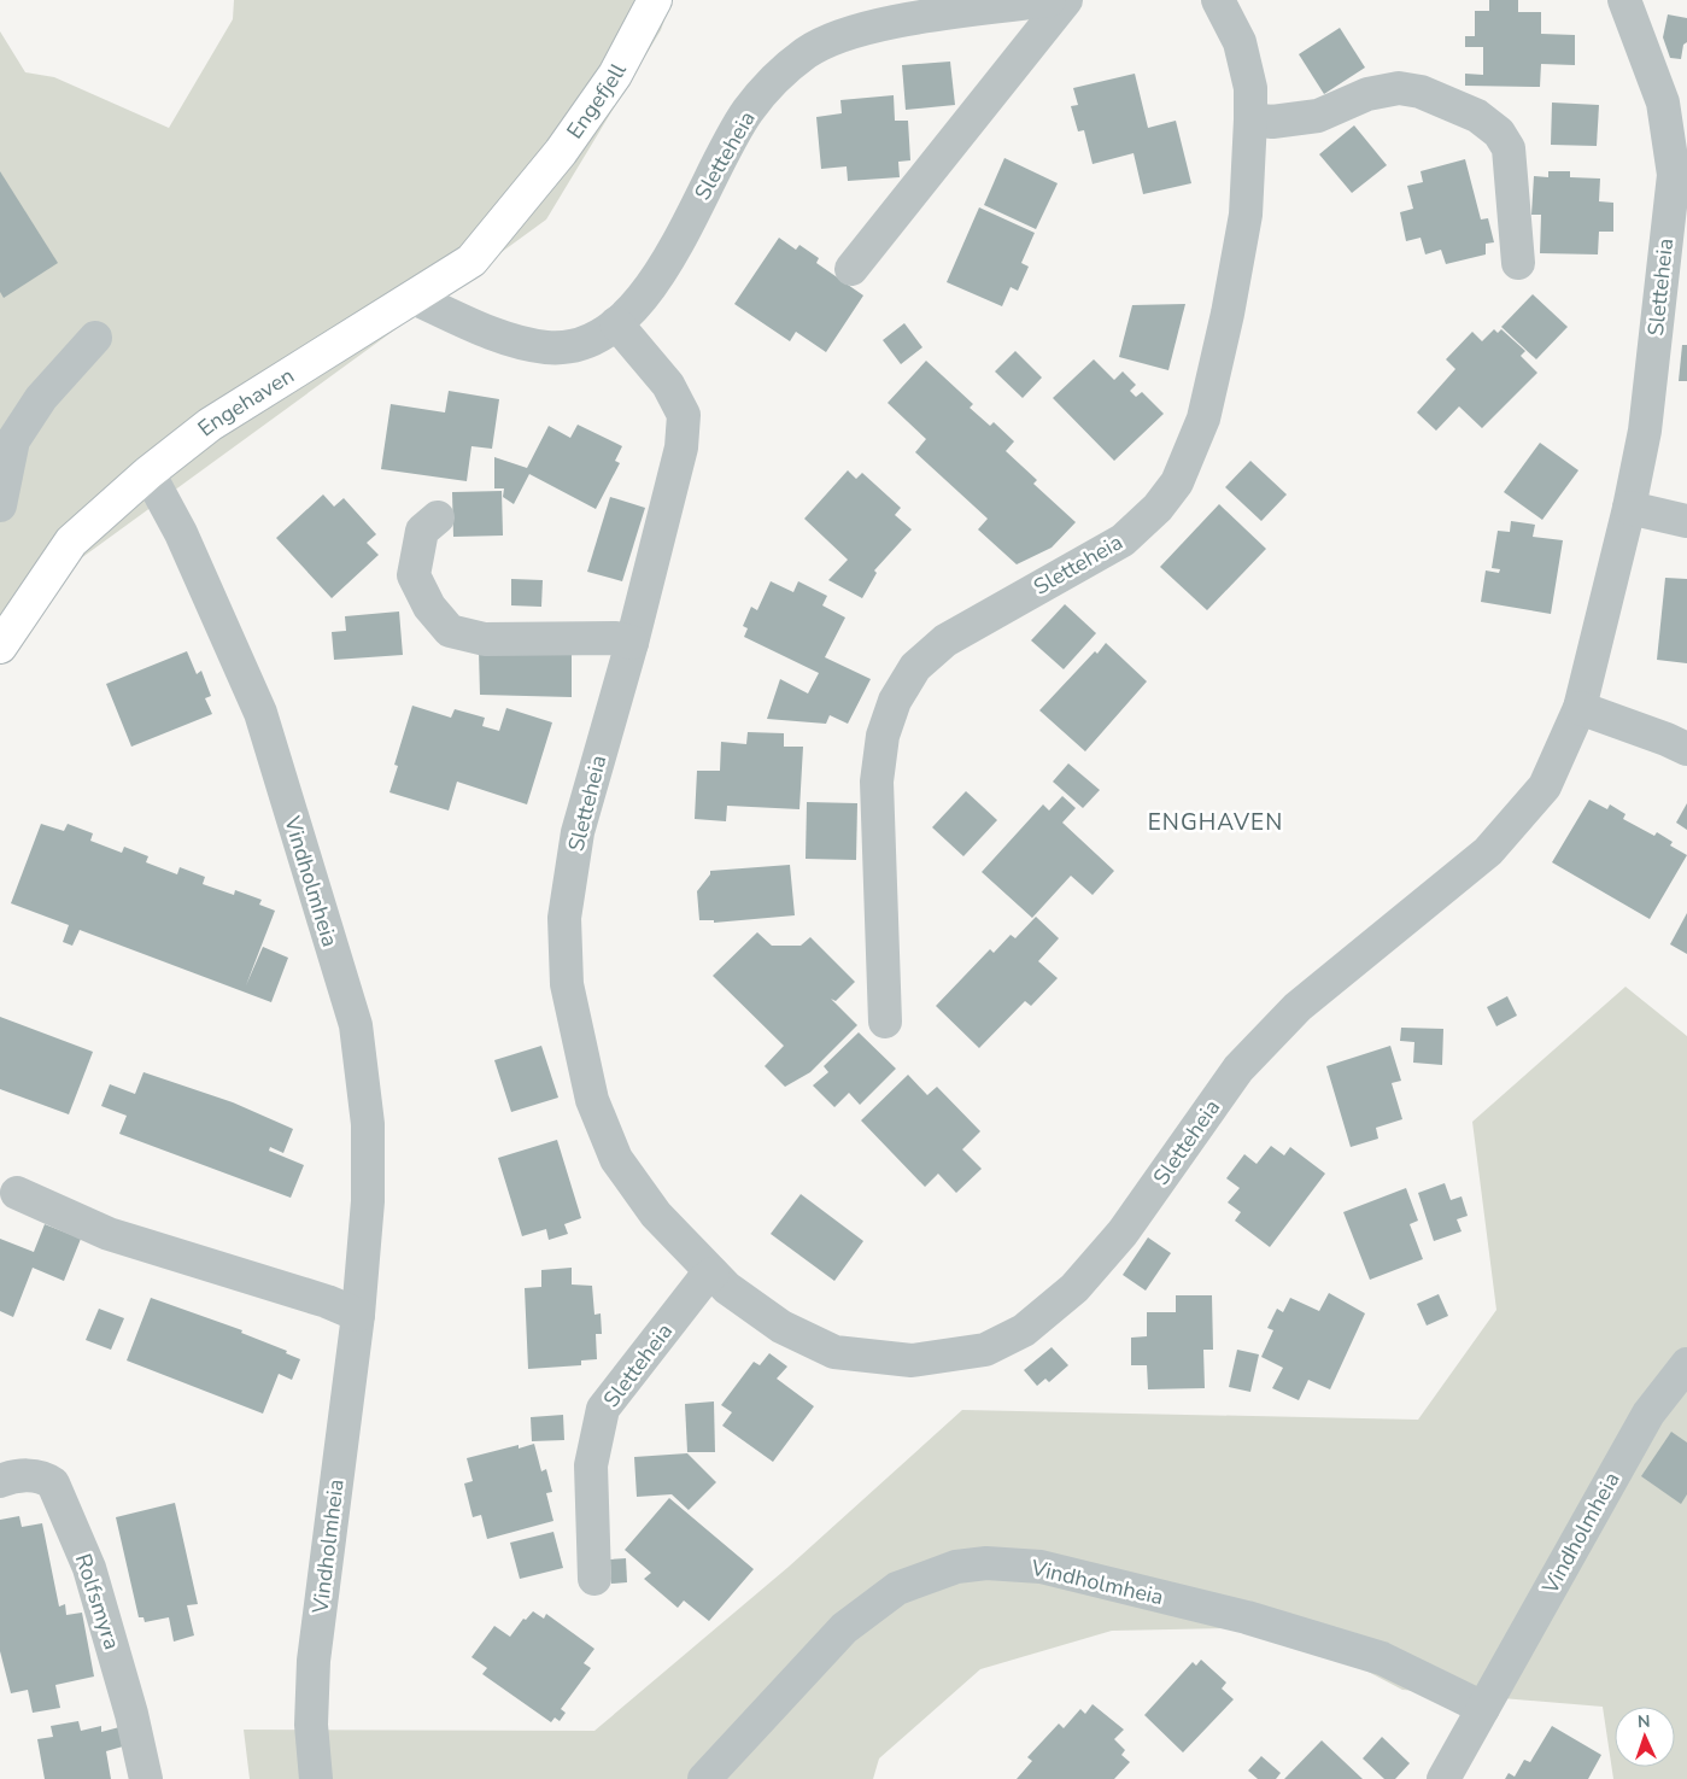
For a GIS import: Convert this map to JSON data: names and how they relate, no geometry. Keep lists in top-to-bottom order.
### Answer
{
  "streets": {
    "street": [
      "Engefjell",
      "Sletteheia",
      "Engehaven",
      "Vindholmheia",
      "Rolfsmyra"
    ]
  },
  "crossings": [
    ["Engefjell", "Engehaven"],
    ["Sletteheia", "Engehaven"],
    ["Engehaven", "Vindholmheia"]
  ],
  "districts": ["ENGHAVEN"],
  "north": "top"
}
